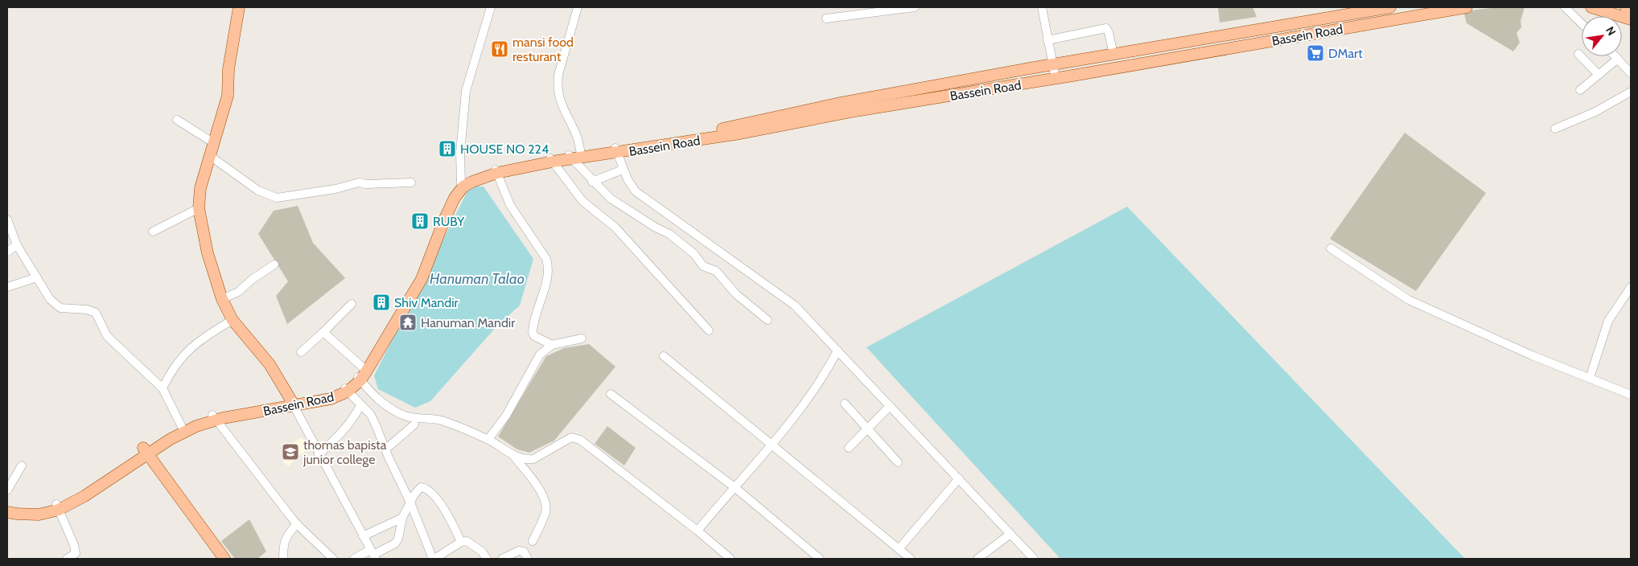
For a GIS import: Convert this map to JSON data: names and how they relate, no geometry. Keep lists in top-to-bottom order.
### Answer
{
  "streets": {
    "main road": ["Bassein Road"]
  },
  "water": ["Hanuman Talao"],
  "places": {
    "restaurant": ["mansi food resturant"],
    "supermarket": ["DMart"],
    "building": ["HOUSE NO 224", "RUBY", "Shiv Mandir"],
    "temple": ["Hanuman Mandir"],
    "school or university": ["thomas bapista junior college"]
  },
  "north": "top right"
}
